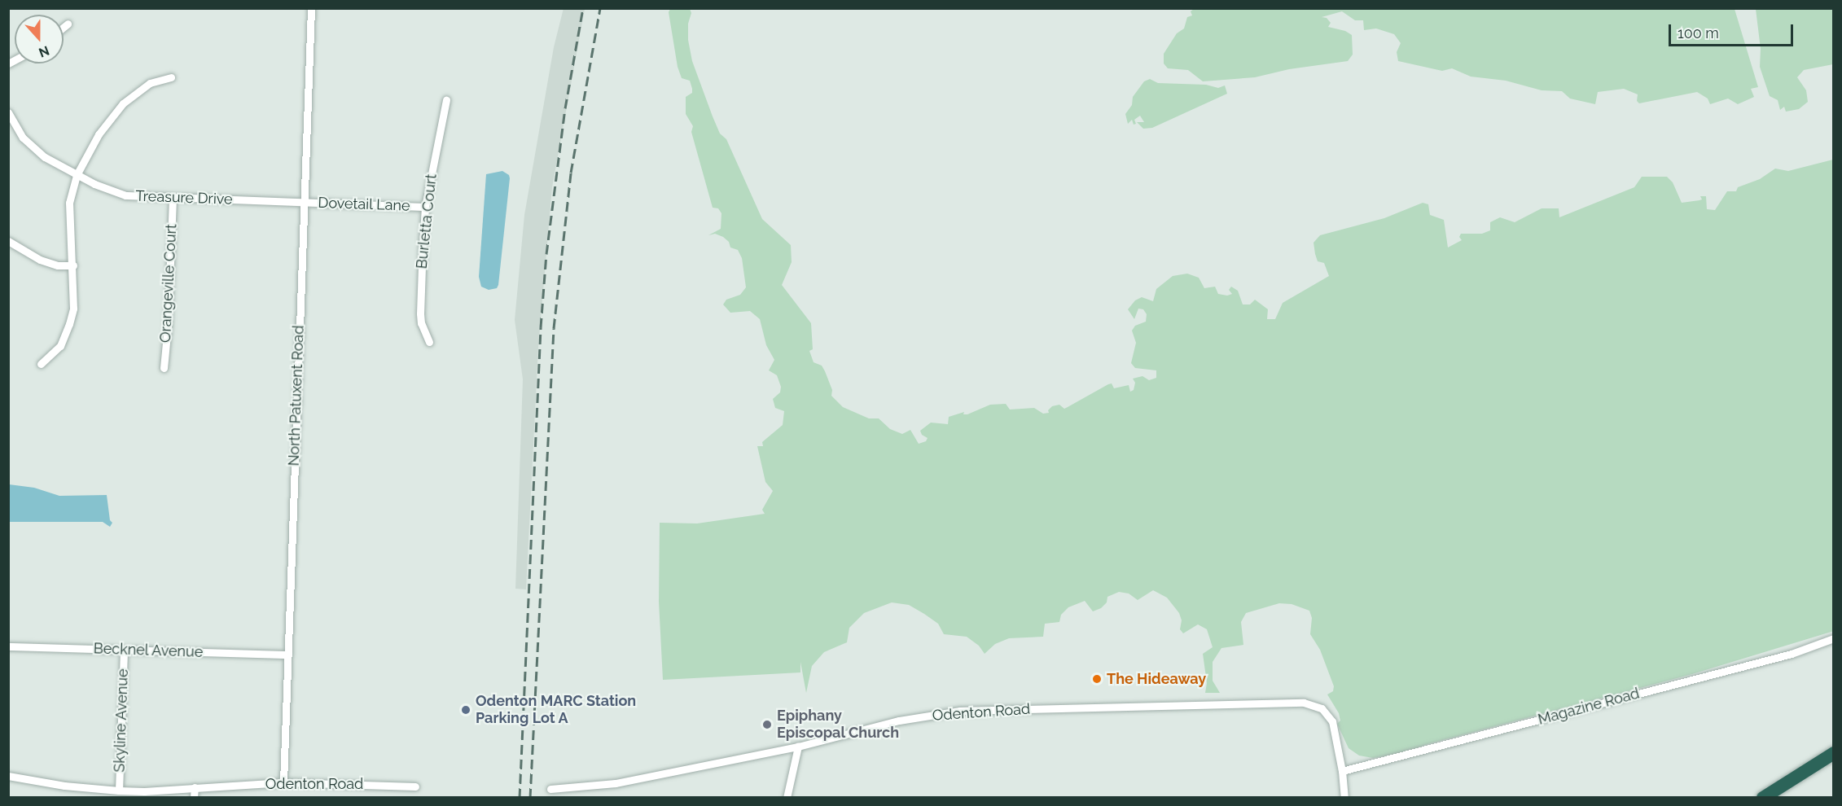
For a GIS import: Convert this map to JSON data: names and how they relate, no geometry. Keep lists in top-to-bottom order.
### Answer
{
  "streets": {
    "street": [
      "Treasure Drive",
      "Dovetail Lane",
      "Burletta Court",
      "Orangeville Court",
      "North Patuxent Road",
      "Becknel Avenue",
      "Magazine Road",
      "Odenton Road",
      "Skyline Avenue"
    ]
  },
  "crossings": [
    ["Treasure Drive", "Dovetail Lane"],
    ["Treasure Drive", "Orangeville Court"],
    ["Treasure Drive", "North Patuxent Road"],
    ["Dovetail Lane", "Burletta Court"],
    ["Dovetail Lane", "North Patuxent Road"],
    ["North Patuxent Road", "Becknel Avenue"],
    ["North Patuxent Road", "Odenton Road"],
    ["Becknel Avenue", "Skyline Avenue"],
    ["Magazine Road", "Odenton Road"],
    ["Odenton Road", "Skyline Avenue"]
  ],
  "places": ["The Hideaway", "Odenton MARC Station Parking Lot A", "Epiphany Episcopal Church"],
  "scale_bar": "100 m",
  "north": "bottom"
}
